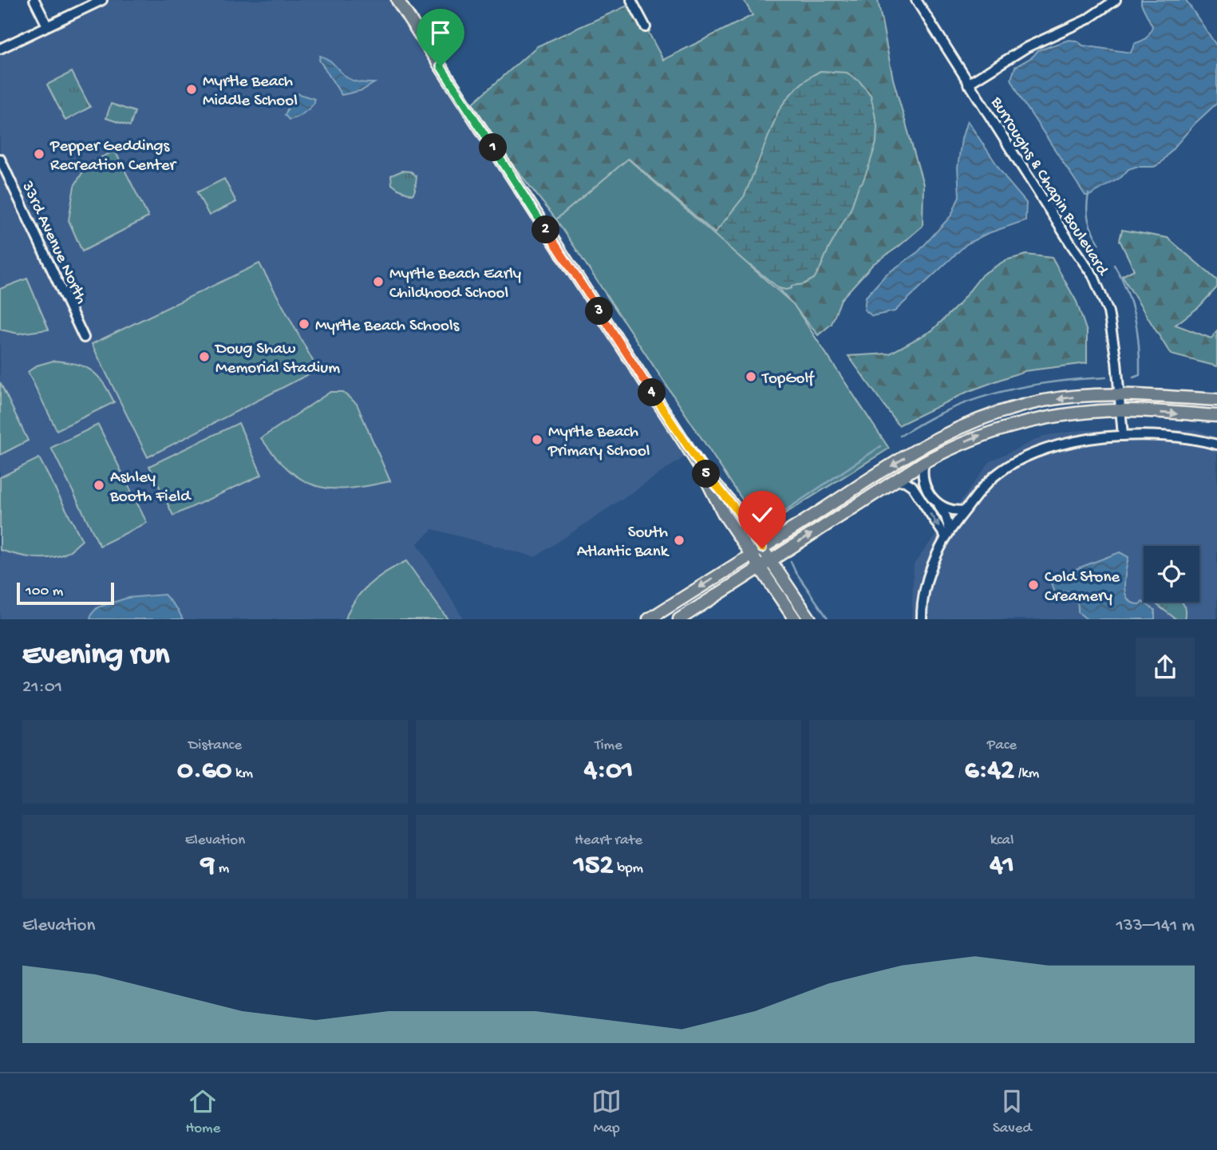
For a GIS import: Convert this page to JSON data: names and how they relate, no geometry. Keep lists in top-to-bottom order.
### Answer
{
  "streets": {
    "street": ["Burroughs & Chapin Boulevard", "33rd Avenue North"]
  },
  "places": [
    "Myrtle Beach Middle School",
    "Pepper Geddings Recreation Center",
    "Myrtle Beach Early Childhood School",
    "Myrtle Beach Schools",
    "Doug Shaw Memorial Stadium",
    "TopGolf",
    "Myrtle Beach Primary School",
    "Ashley Booth Field",
    "South Atlantic Bank",
    "Cold Stone Creamery"
  ],
  "scale_bar": "100 m",
  "page": {
    "pins": [
      "1",
      "2",
      "3",
      "4",
      "5"
    ],
    "scale": "100 m",
    "heading": ["Evening run", "21:01"],
    "stats": [
      ["Distance", "0.60 km"],
      ["Time", "4:01"],
      ["Pace", "6:42 /km"],
      ["Elevation", "9 m"],
      ["Heart rate", "152 bpm"],
      ["kcal", "41"]
    ],
    "chart": ["Elevation", "133–141 m"],
    "tabs": ["Home", "Map", "Saved"]
  }
}
